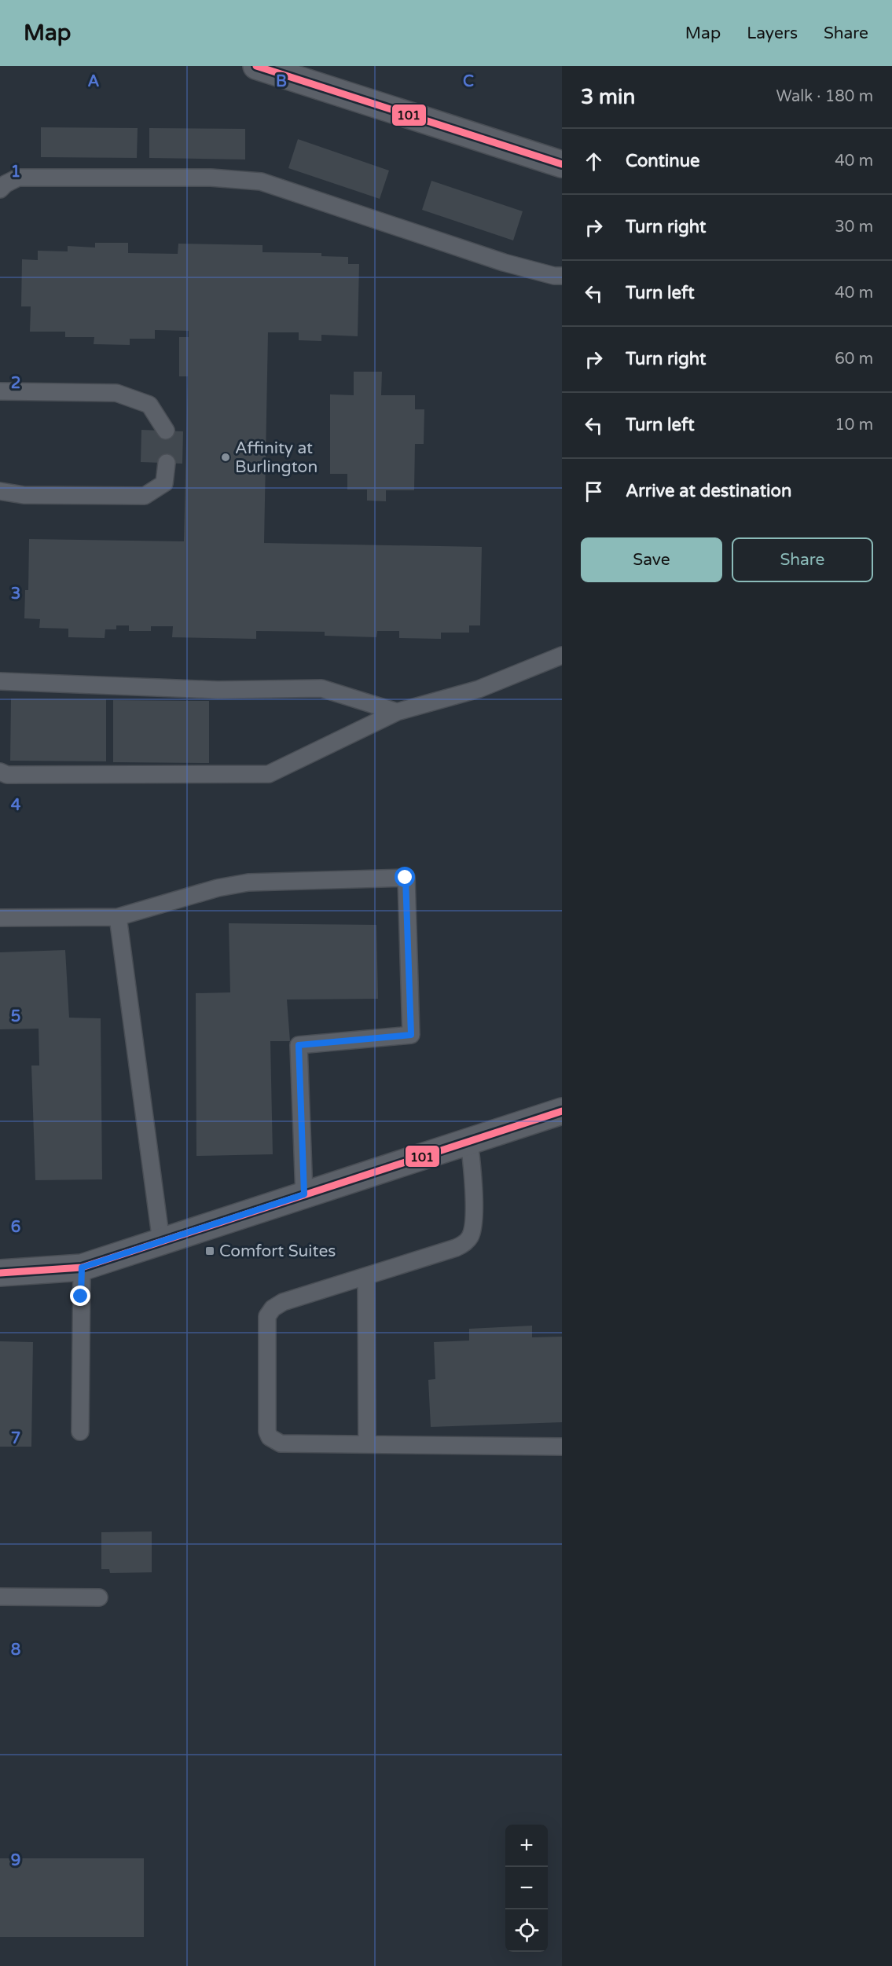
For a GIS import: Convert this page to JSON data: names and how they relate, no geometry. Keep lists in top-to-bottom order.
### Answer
{
  "places": {
    "other": ["Affinity at Burlington"],
    "transit": ["Comfort Suites"]
  },
  "lines": ["transit line 101"],
  "page": {
    "header": "Map",
    "nav": ["Map", "Layers", "Share"],
    "heading": ["3 min", "Walk · 180 m"],
    "list": [
      ["Continue", "40 m"],
      ["Turn right", "30 m"],
      ["Turn left", "40 m"],
      ["Turn right", "60 m"],
      ["Turn left", "10 m"],
      "Arrive at destination"
    ],
    "buttons": ["Save", "Share"],
    "map_buttons": ["+", "−"]
  },
  "grid": {
    "columns": ["A", "B", "C"],
    "rows": [
      "1",
      "2",
      "3",
      "4",
      "5",
      "6",
      "7",
      "8",
      "9"
    ]
  }
}
